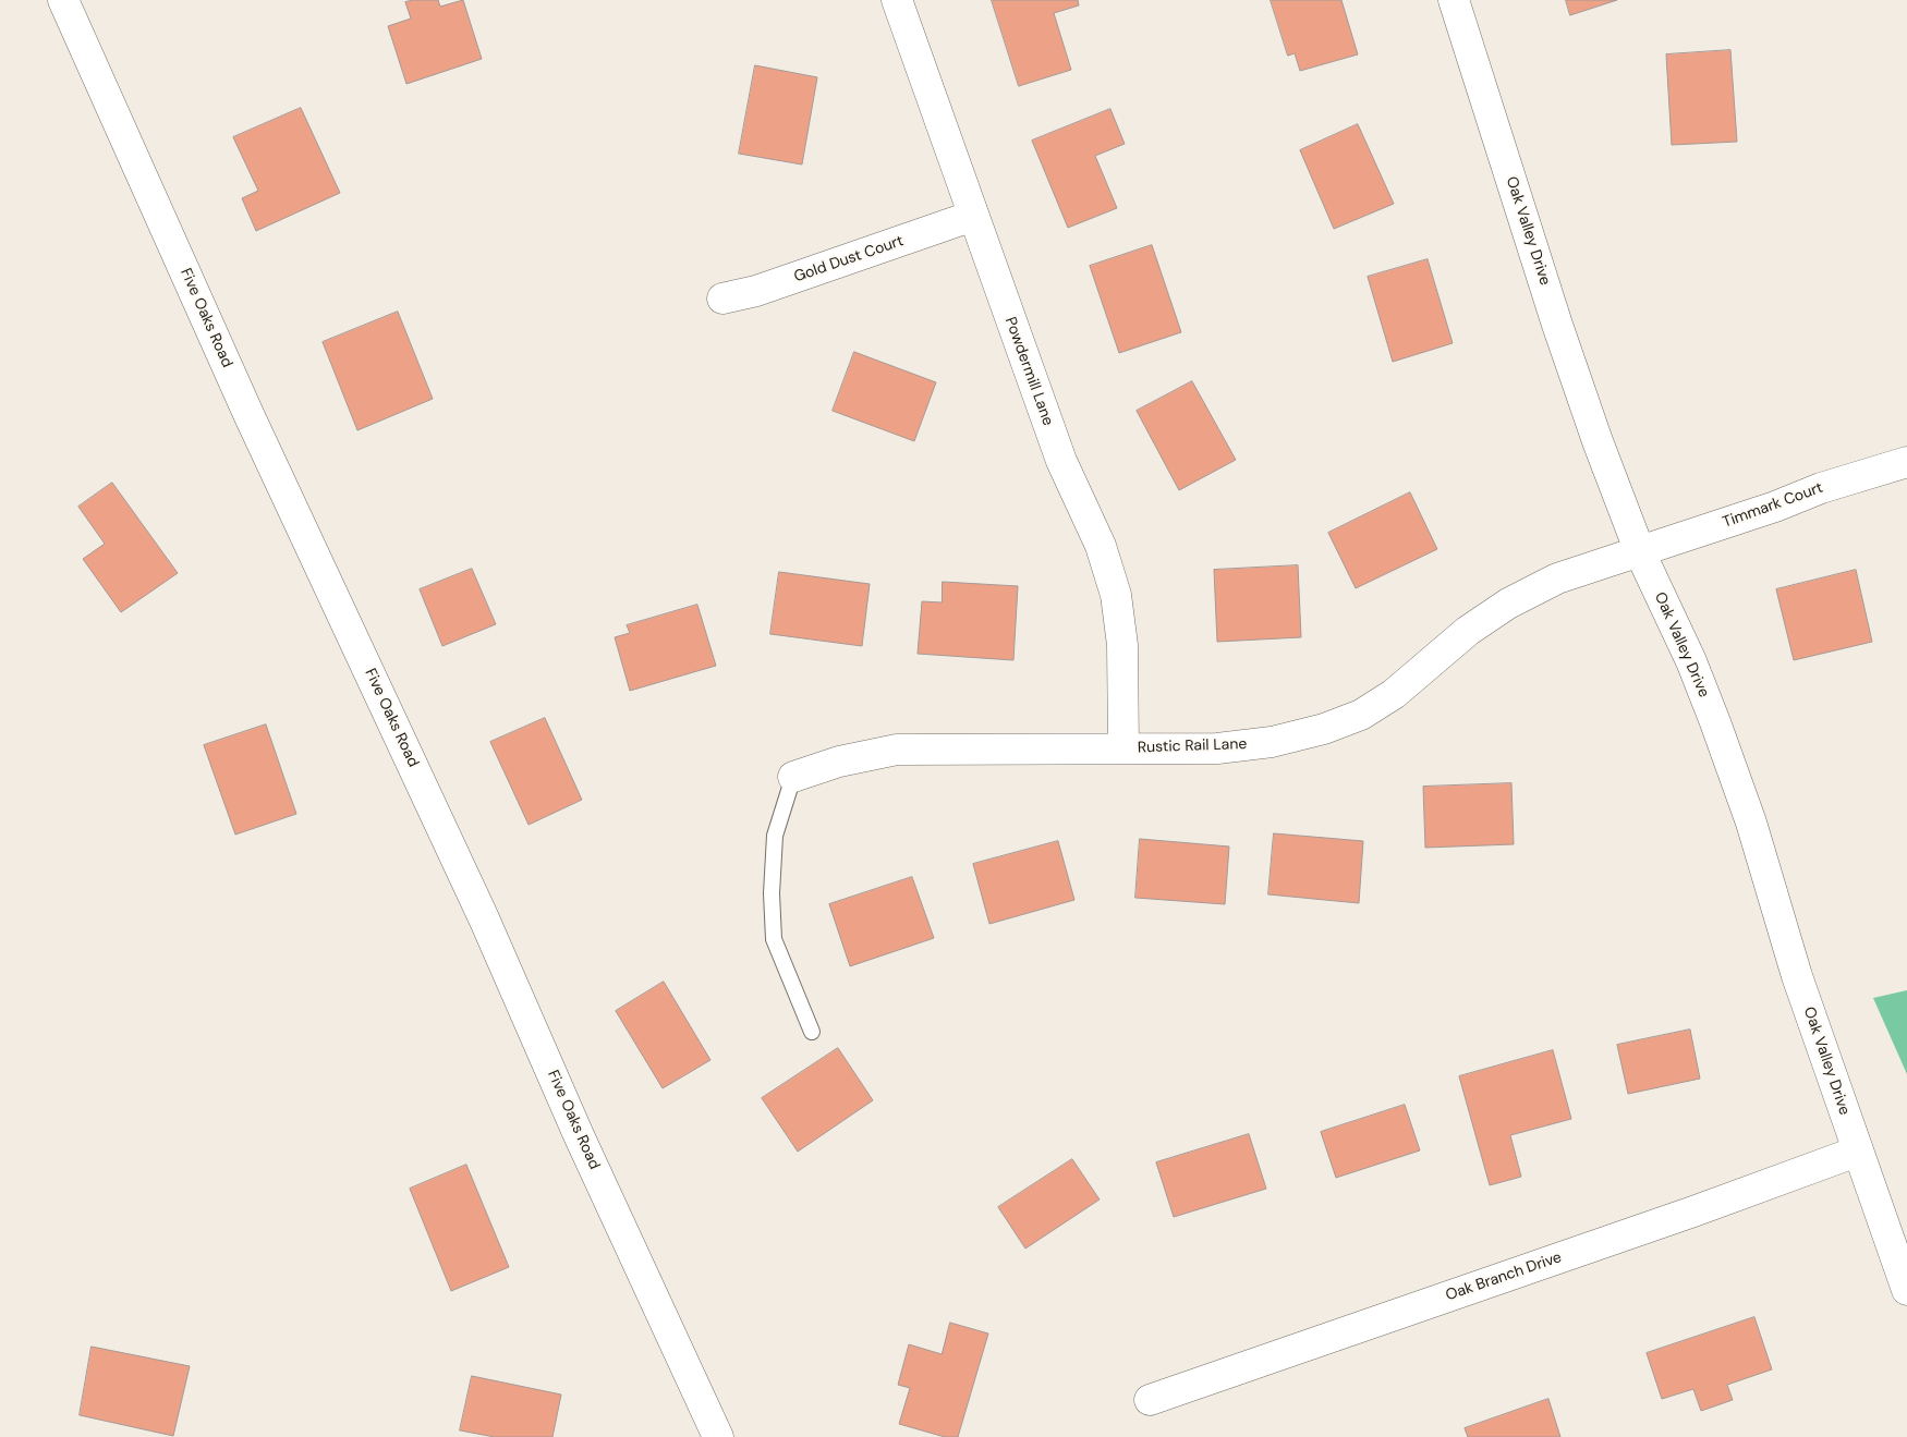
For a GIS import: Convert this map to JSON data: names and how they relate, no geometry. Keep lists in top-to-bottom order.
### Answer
{
  "streets": {
    "street": [
      "Oak Valley Drive",
      "Gold Dust Court",
      "Five Oaks Road",
      "Powdermill Lane",
      "Timmark Court",
      "Rustic Rail Lane",
      "Oak Branch Drive"
    ]
  },
  "crossings": [
    ["Oak Valley Drive", "Timmark Court"],
    ["Oak Valley Drive", "Rustic Rail Lane"],
    ["Oak Valley Drive", "Oak Branch Drive"],
    ["Gold Dust Court", "Powdermill Lane"],
    ["Powdermill Lane", "Rustic Rail Lane"],
    ["Timmark Court", "Rustic Rail Lane"]
  ]
}
